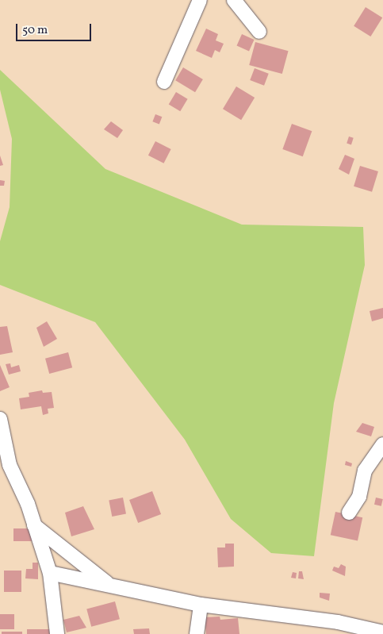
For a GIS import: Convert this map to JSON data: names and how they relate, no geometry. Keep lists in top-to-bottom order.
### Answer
{
  "scale_bar": "50 m"
}
